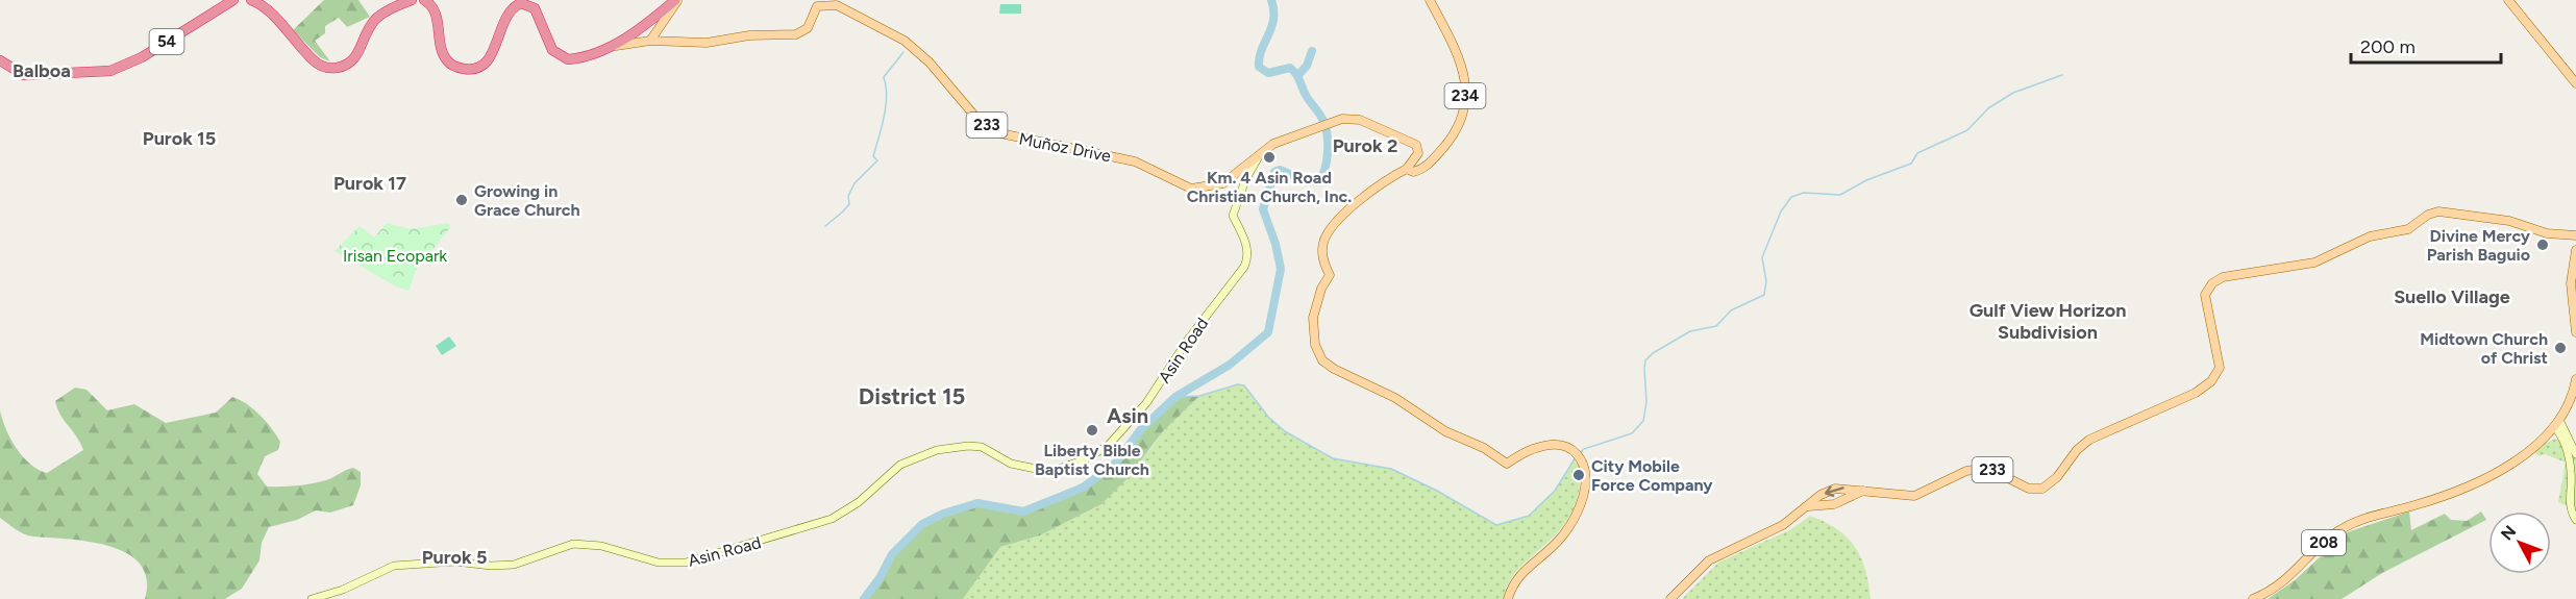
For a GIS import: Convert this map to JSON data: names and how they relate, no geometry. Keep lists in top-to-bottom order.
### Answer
{
  "streets": {
    "highway": ["54"],
    "main road": [
      "234",
      "233",
      "Muñoz Drive",
      "Asin Road",
      "208"
    ]
  },
  "crossings": [
    ["234", "233"],
    ["233", "Muñoz Drive"],
    ["233", "Asin Road"],
    ["Muñoz Drive", "Asin Road"]
  ],
  "districts": [
    "Balboa",
    "Purok 15",
    "Purok 2",
    "Purok 17",
    "Suello Village",
    "Gulf View Horizon Subdivision",
    "District 15",
    "Asin",
    "Purok 5"
  ],
  "parks": ["Irisan Ecopark"],
  "places": [
    "Km. 4 Asin Road Christian Church, Inc.",
    "Growing in Grace Church",
    "Divine Mercy Parish Baguio",
    "Midtown Church of Christ",
    "Liberty Bible Baptist Church",
    "City Mobile Force Company"
  ],
  "scale_bar": "200 m",
  "north": "top left"
}
